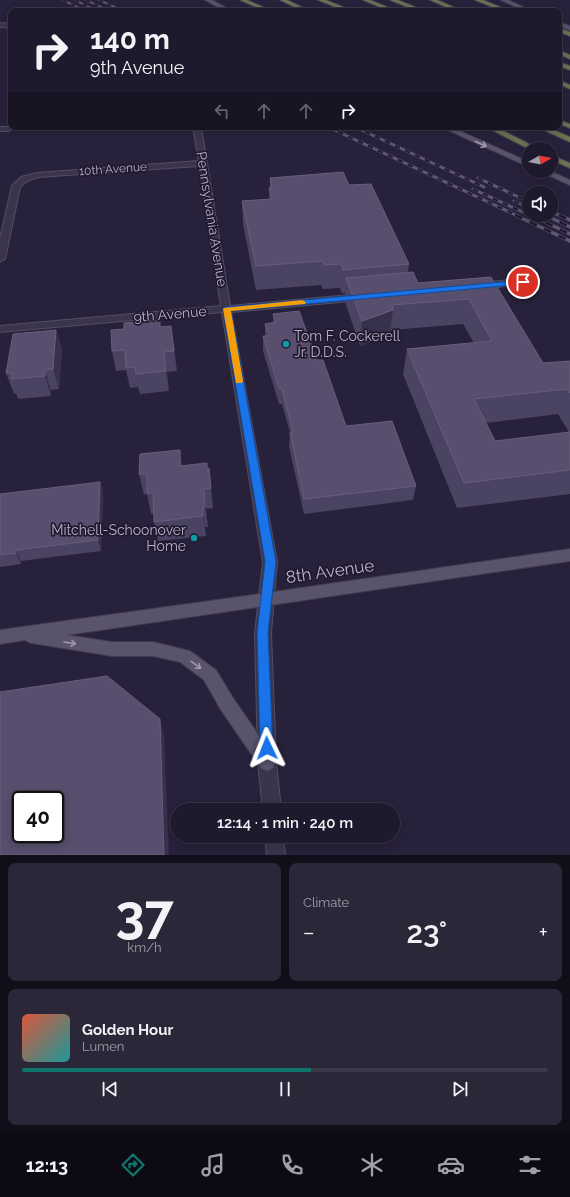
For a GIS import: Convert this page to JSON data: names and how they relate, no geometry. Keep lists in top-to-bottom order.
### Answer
{
  "streets": {
    "main road": ["8th Avenue"],
    "street": ["10th Avenue", "Pennsylvania Avenue", "9th Avenue"]
  },
  "crossings": [
    ["10th Avenue", "Pennsylvania Avenue"],
    ["Pennsylvania Avenue", "9th Avenue"],
    ["Pennsylvania Avenue", "8th Avenue"]
  ],
  "places": ["Tom F. Cockerell Jr. D.D.S.", "Mitchell-Schoonover Home"],
  "north": "right",
  "page": {
    "turn": ["140 m", "9th Avenue"],
    "limit": "40",
    "trip": "12:14 · 1 min · 240 m",
    "tile": [
      ["37", "km/h"],
      "Climate"
    ],
    "heat": ["−", "23°", "+"],
    "song": ["Golden Hour", "Lumen"],
    "tabs": "12:13"
  }
}
